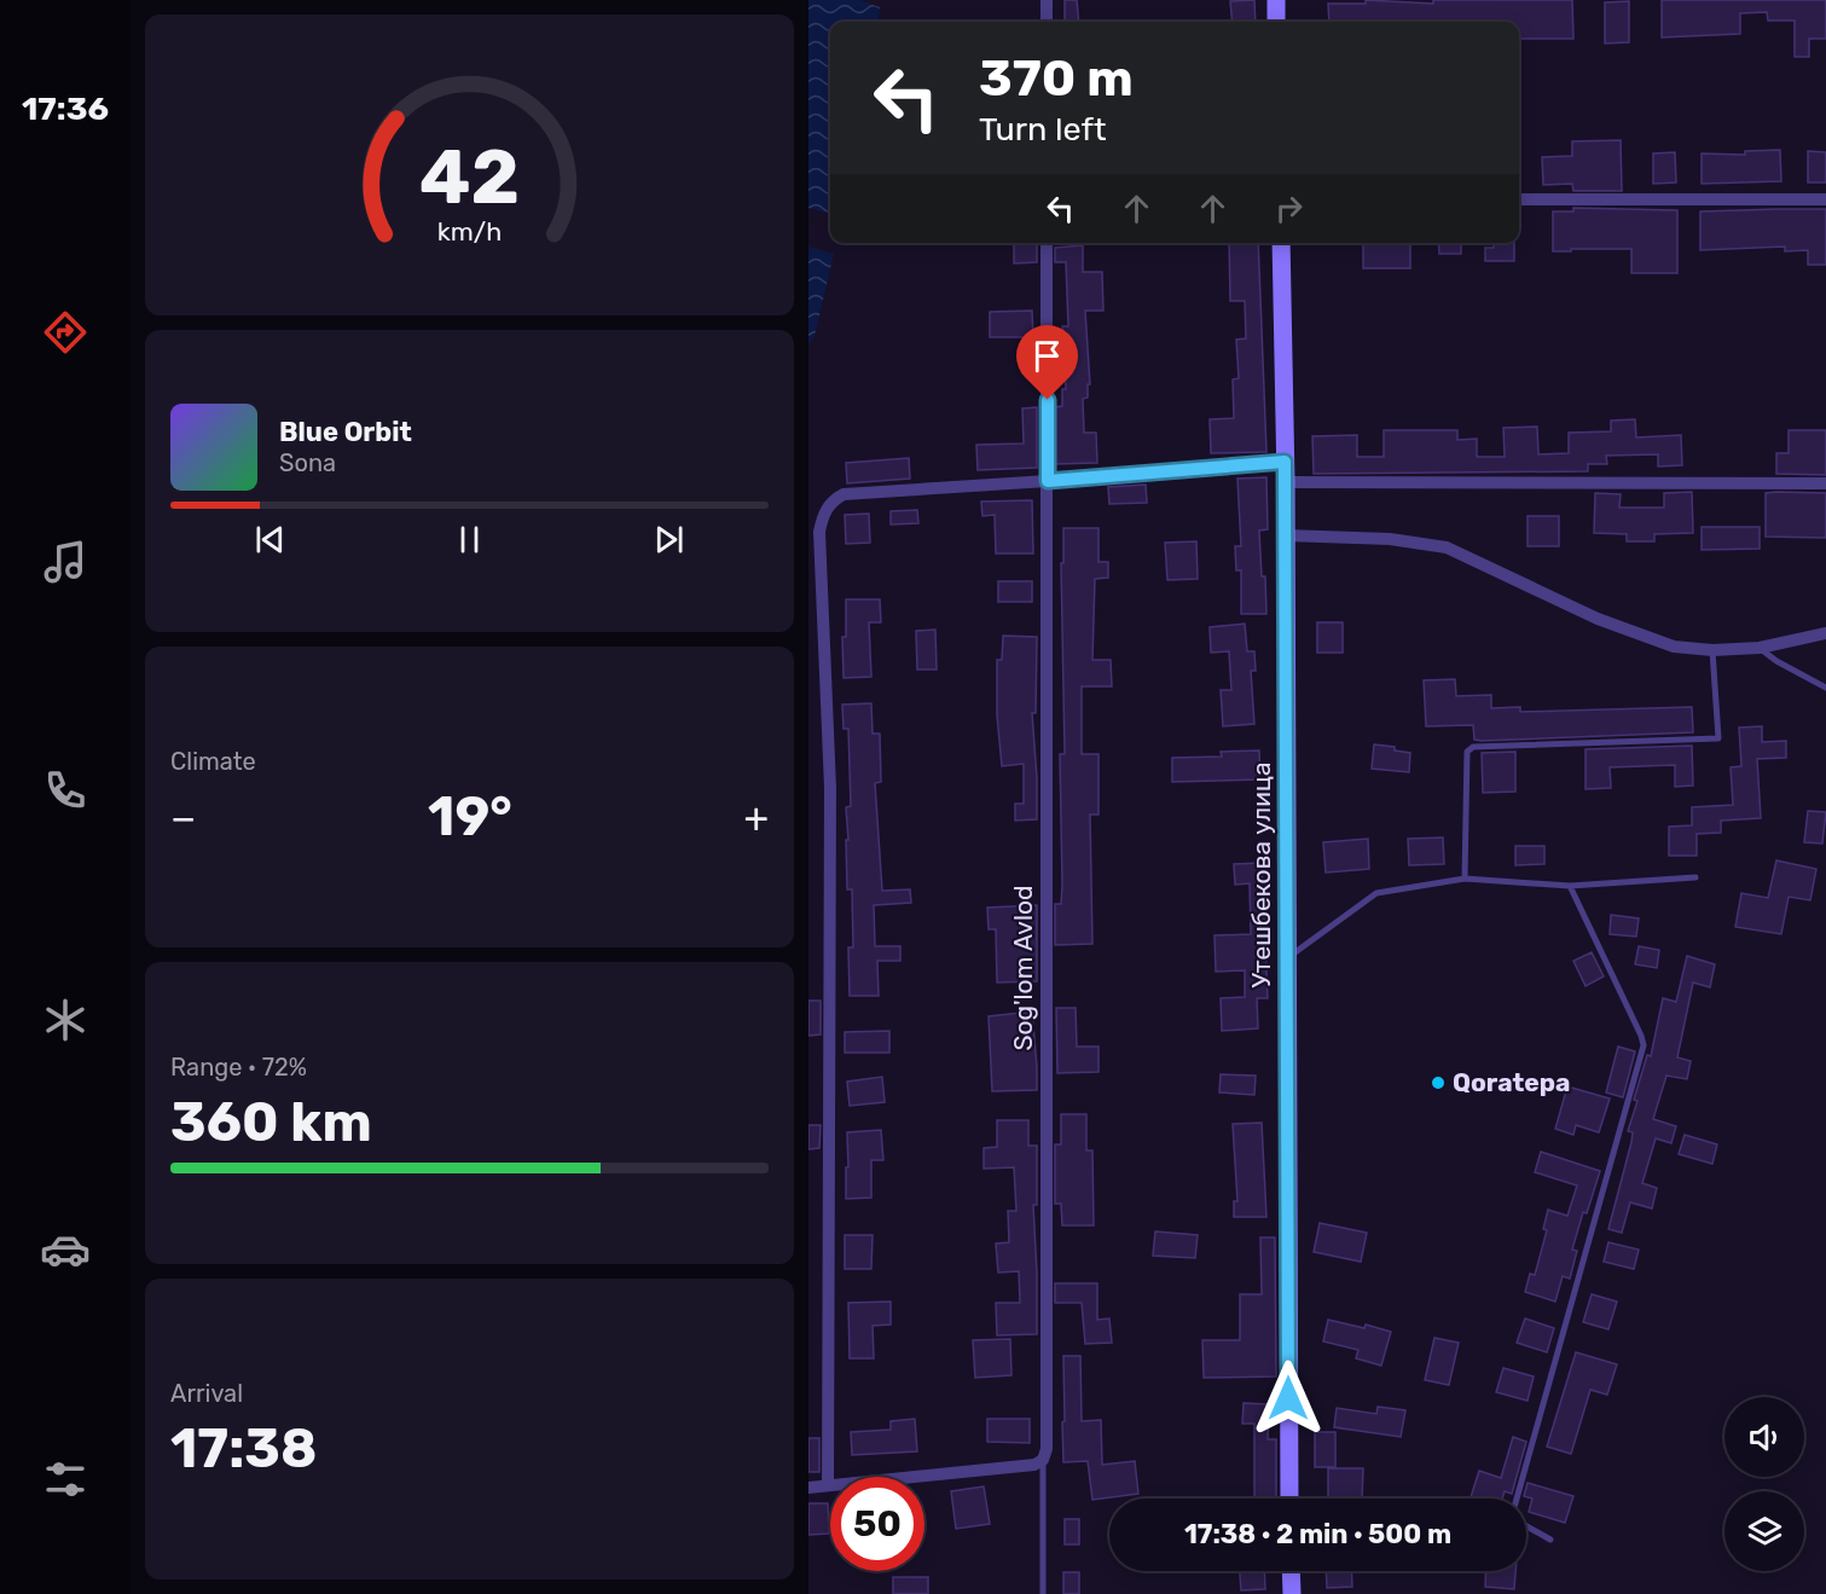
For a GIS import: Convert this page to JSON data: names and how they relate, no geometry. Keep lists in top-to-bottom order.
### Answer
{
  "streets": {
    "main road": ["Утешбекова улица"],
    "street": ["Sog'lom Avlod"]
  },
  "places": ["Qoratepa"],
  "page": {
    "tabs": "17:36",
    "turn": ["370 m", "Turn left"],
    "song": ["Blue Orbit", "Sona"],
    "tile": [
      "Climate",
      ["Range · 72%", "360 km"],
      ["Arrival", "17:38"]
    ],
    "heat": ["−", "19°", "+"],
    "limit": "50",
    "trip": "17:38 · 2 min · 500 m",
    "gauge": ["42", "km/h"]
  }
}
